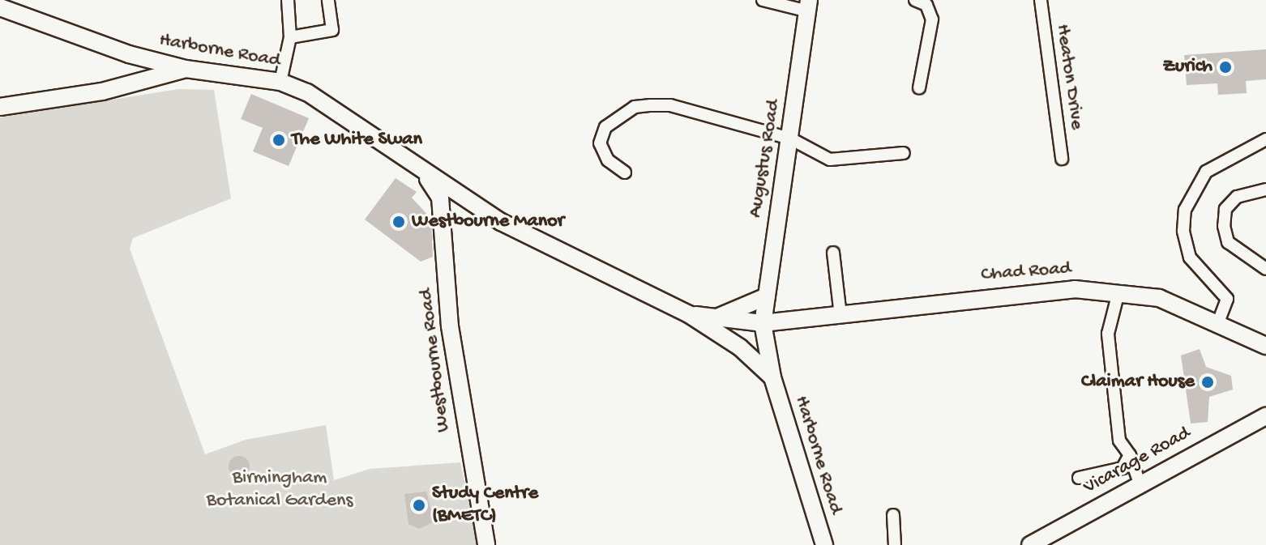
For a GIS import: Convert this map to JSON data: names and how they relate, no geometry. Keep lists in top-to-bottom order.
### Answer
{
  "streets": {
    "main road": [
      "Harborne Road",
      "Augustus Road",
      "Chad Road",
      "Westbourne Road",
      "Vicarage Road"
    ],
    "street": ["Heaton Drive"]
  },
  "crossings": [
    ["Harborne Road", "Augustus Road"],
    ["Harborne Road", "Chad Road"],
    ["Harborne Road", "Westbourne Road"],
    ["Augustus Road", "Chad Road"]
  ],
  "parks": ["Birmingham Botanical Gardens"],
  "places": [
    "Zurich",
    "The White Swan",
    "Westbourne Manor",
    "Claimar House",
    "Study Centre (BMETC)"
  ]
}
